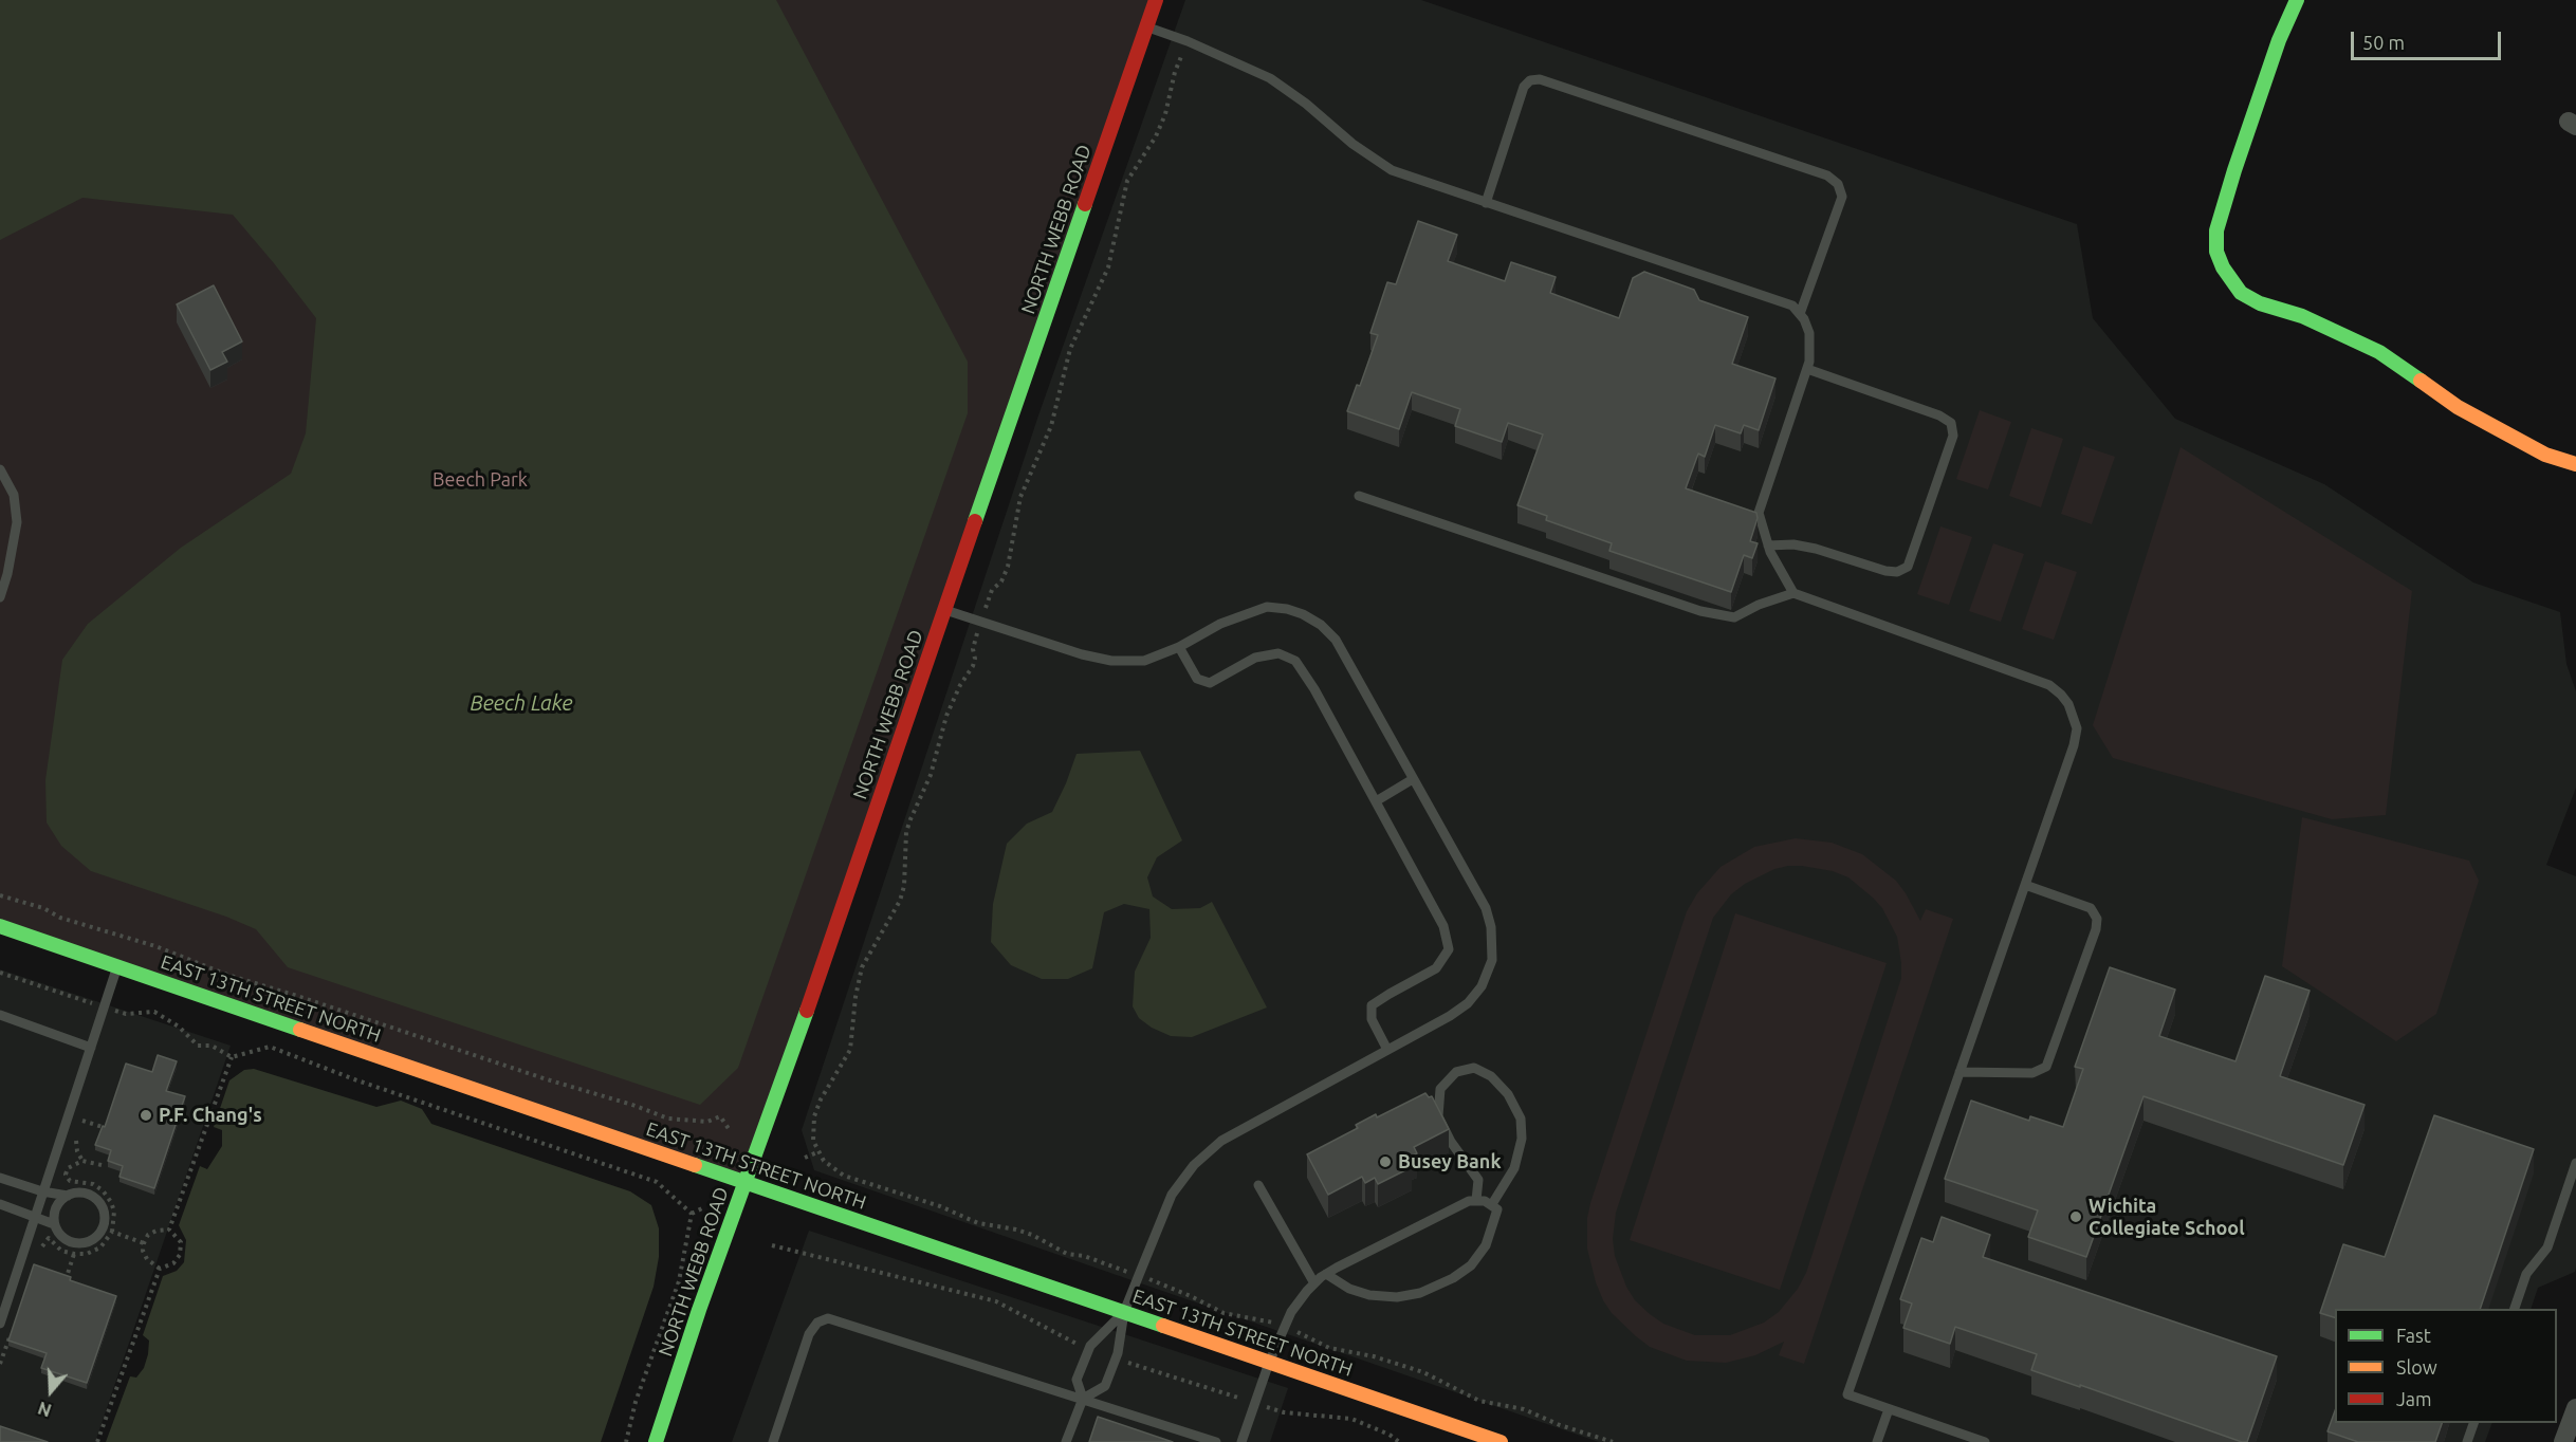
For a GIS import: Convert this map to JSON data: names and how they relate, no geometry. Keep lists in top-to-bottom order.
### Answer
{
  "streets": {
    "main road": ["NORTH WEBB ROAD", "EAST 13TH STREET NORTH"]
  },
  "crossings": [
    ["NORTH WEBB ROAD", "EAST 13TH STREET NORTH"]
  ],
  "water": ["Beech Lake"],
  "parks": ["Beech Park"],
  "places": ["P.F. Chang's", "Busey Bank", "Wichita Collegiate School"],
  "legend": ["Fast", "Slow", "Jam"],
  "scale_bar": "50 m",
  "north": "bottom"
}
